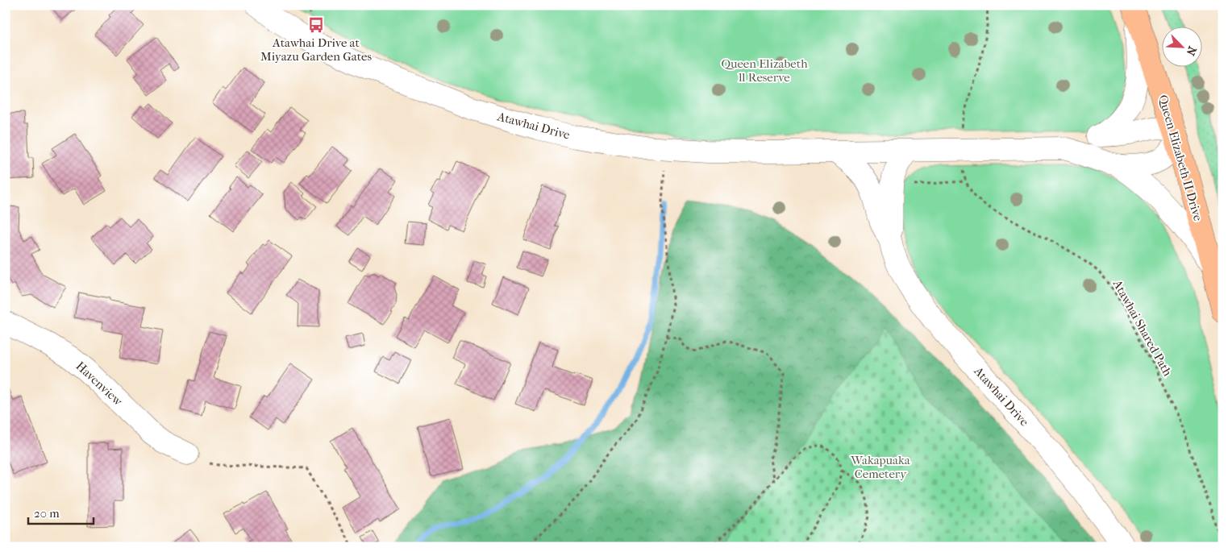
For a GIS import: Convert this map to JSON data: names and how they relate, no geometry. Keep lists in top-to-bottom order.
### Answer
{
  "streets": {
    "highway": ["Queen Elizabeth II Drive"],
    "street": ["Atawhai Drive", "Havenview"],
    "path": ["Atawhai Shared Path"]
  },
  "parks": ["Queen Elizabeth ll Reserve", "Wakapuaka Cemetery"],
  "places": {
    "bus stop": ["Atawhai Drive at Miyazu Garden Gates"]
  },
  "scale_bar": "20 m",
  "north": "bottom right"
}
